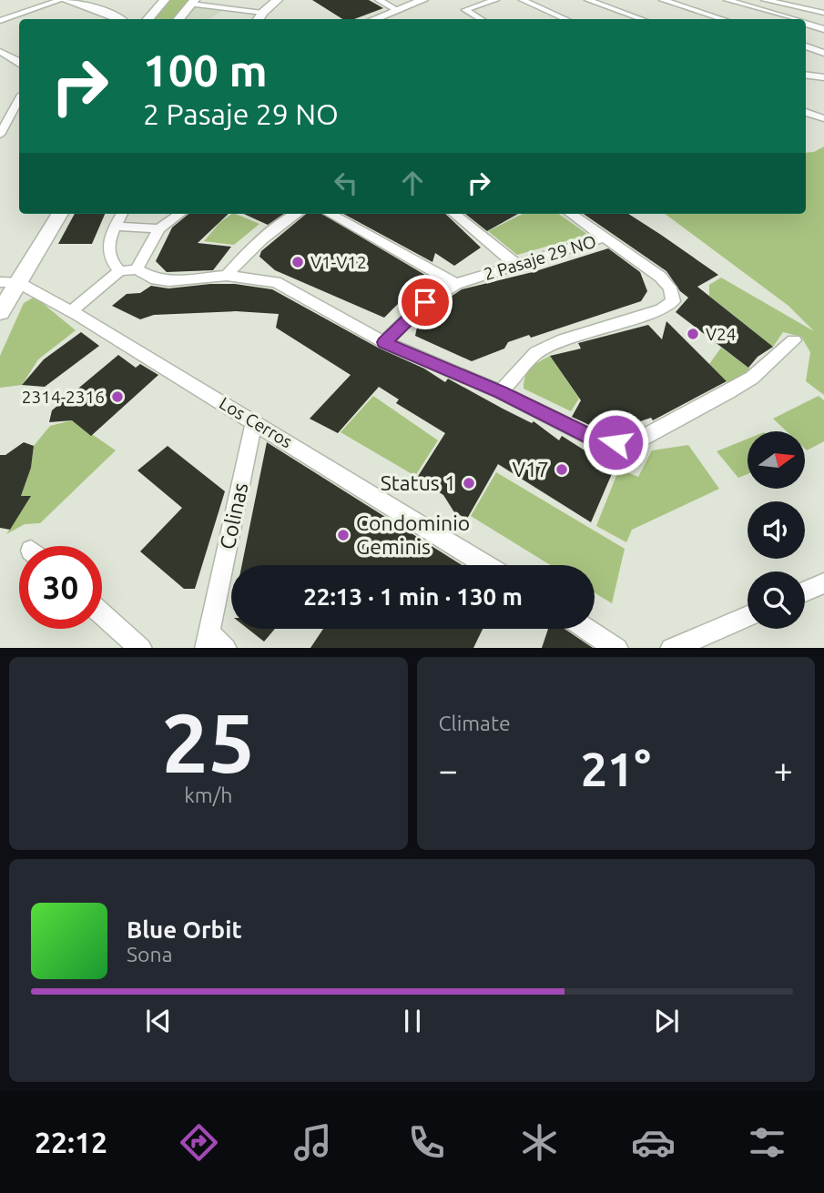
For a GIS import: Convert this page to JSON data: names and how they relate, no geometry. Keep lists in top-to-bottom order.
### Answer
{
  "streets": {
    "street": ["2 Pasaje 29 NO", "Los Cerros", "Colinas"]
  },
  "crossings": [
    ["Los Cerros", "Colinas"]
  ],
  "places": [
    "V1-V12",
    "V24",
    "2314-2316",
    "V17",
    "Status 1",
    "Condominio Geminis"
  ],
  "north": "right",
  "page": {
    "turn": ["100 m", "2 Pasaje 29 NO"],
    "limit": "30",
    "trip": "22:13 · 1 min · 130 m",
    "tile": [
      ["25", "km/h"],
      "Climate"
    ],
    "heat": ["−", "21°", "+"],
    "song": ["Blue Orbit", "Sona"],
    "tabs": "22:12"
  }
}
